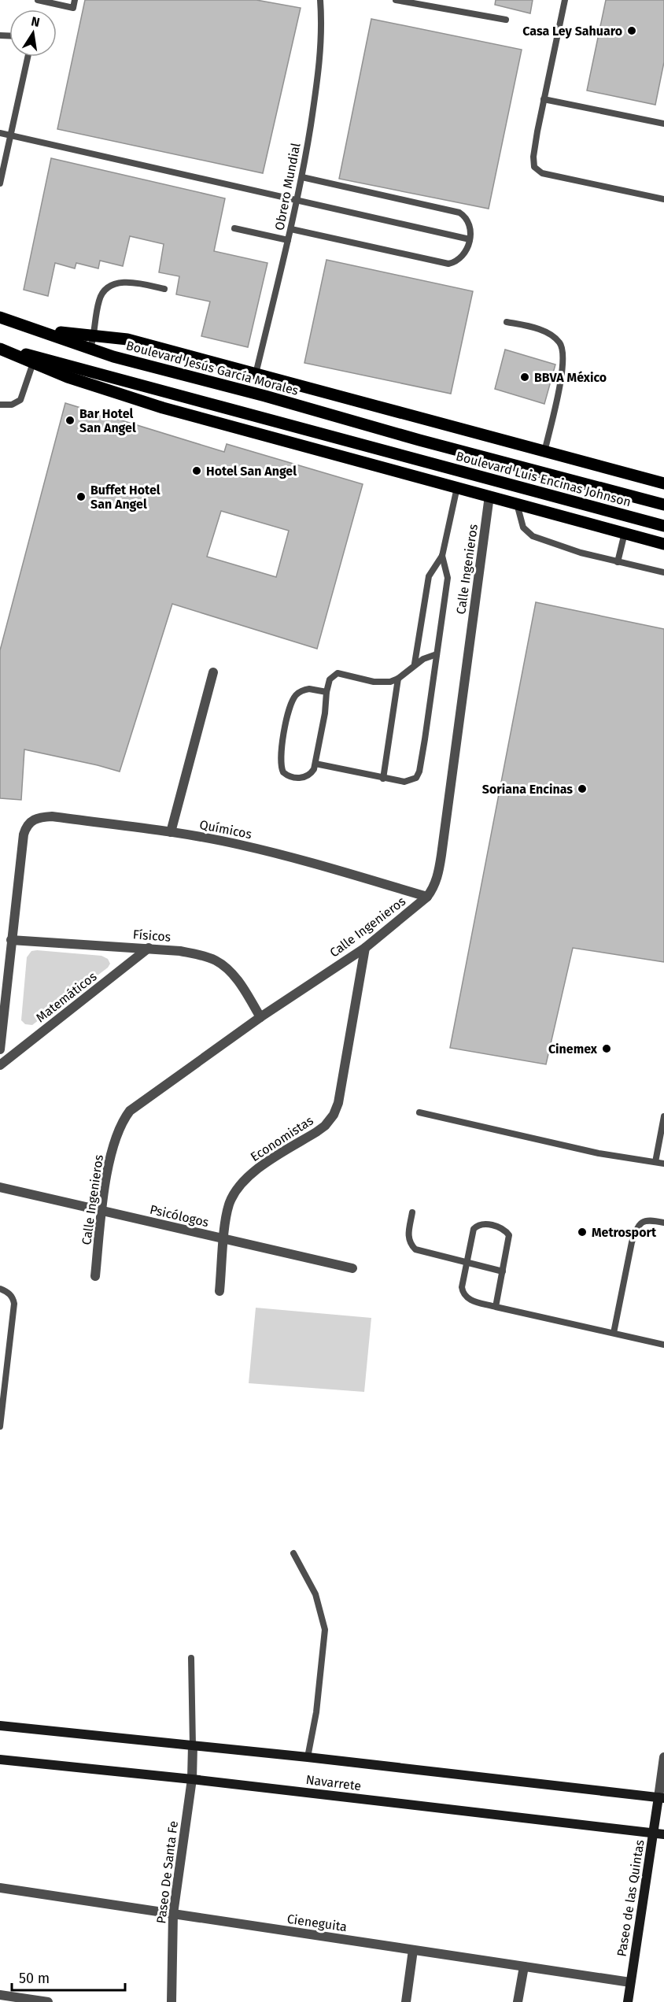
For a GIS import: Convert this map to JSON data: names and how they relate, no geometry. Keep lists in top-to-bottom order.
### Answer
{
  "streets": {
    "main road": [
      "Boulevard Jesús García Morales",
      "Boulevard Luis Encinas Johnson",
      "Navarrete",
      "Paseo de las Quintas"
    ],
    "street": [
      "Calle Ingenieros",
      "Químicos",
      "Físicos",
      "Matemáticos",
      "Economistas",
      "Psicólogos",
      "Paseo De Santa Fe",
      "Cieneguita"
    ],
    "lane": ["Obrero Mundial"]
  },
  "crossings": [
    ["Boulevard Jesús García Morales", "Boulevard Luis Encinas Johnson"],
    ["Calle Ingenieros", "Químicos"],
    ["Calle Ingenieros", "Físicos"],
    ["Calle Ingenieros", "Economistas"],
    ["Calle Ingenieros", "Psicólogos"],
    ["Químicos", "Físicos"],
    ["Físicos", "Matemáticos"],
    ["Economistas", "Psicólogos"],
    ["Navarrete", "Paseo De Santa Fe"],
    ["Navarrete", "Paseo de las Quintas"],
    ["Paseo De Santa Fe", "Cieneguita"],
    ["Paseo de las Quintas", "Cieneguita"]
  ],
  "places": [
    "Casa Ley Sahuaro",
    "BBVA México",
    "Bar Hotel San Angel",
    "Hotel San Angel",
    "Buffet Hotel San Angel",
    "Soriana Encinas",
    "Cinemex",
    "Metrosport"
  ],
  "scale_bar": "50 m",
  "north": "top"
}
